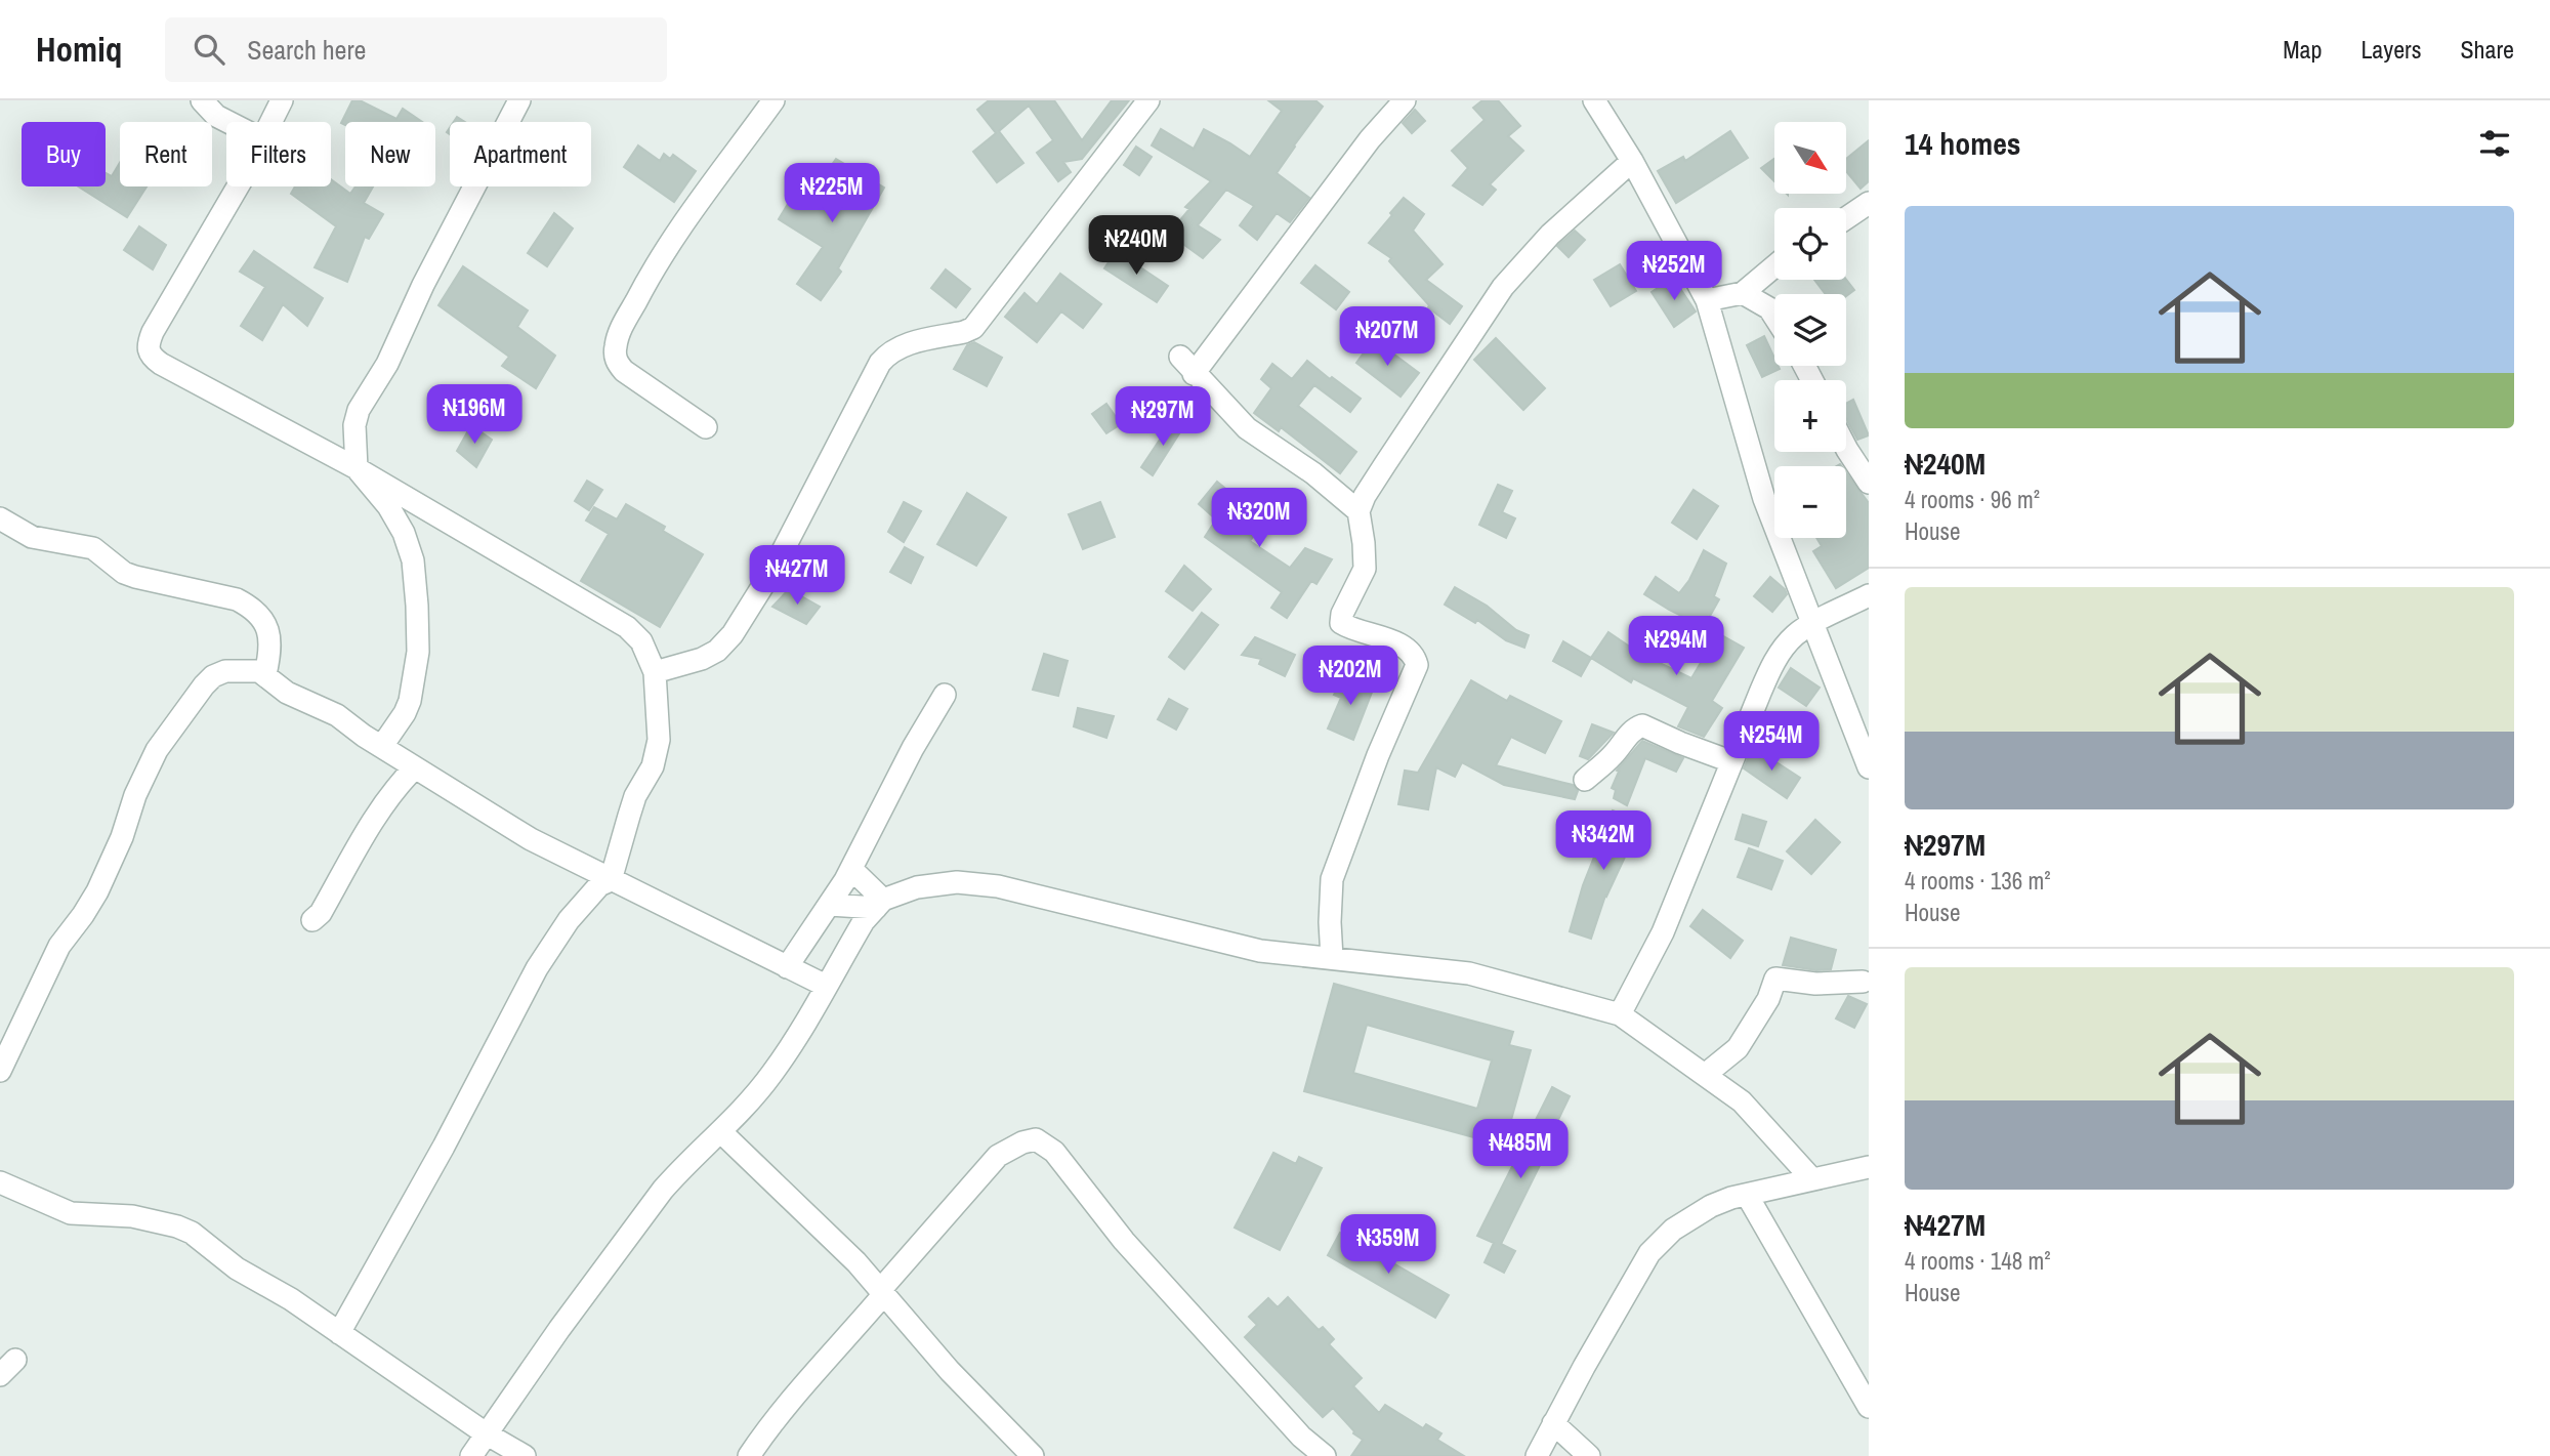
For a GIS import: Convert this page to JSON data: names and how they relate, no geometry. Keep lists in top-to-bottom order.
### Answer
{
  "north": "bottom right",
  "page": {
    "header": "Homiq",
    "search": "Search here",
    "nav": ["Map", "Layers", "Share"],
    "heading": "14 homes",
    "map_buttons": ["+", "−"],
    "chip": [
      "Buy",
      "Rent",
      "Filters",
      "New",
      "Apartment"
    ],
    "price": [
      "₦225M",
      "₦240M",
      "₦252M",
      "₦207M",
      "₦196M",
      "₦297M",
      "₦320M",
      "₦427M",
      "₦294M",
      "₦202M",
      "₦254M",
      "₦342M",
      "₦485M",
      "₦359M"
    ],
    "list": [
      {
        "name": "₦240M",
        "note": "4 rooms · 96 m² · House"
      },
      {
        "name": "₦297M",
        "note": "4 rooms · 136 m² · House"
      },
      {
        "name": "₦427M",
        "note": "4 rooms · 148 m² · House"
      }
    ]
  }
}
